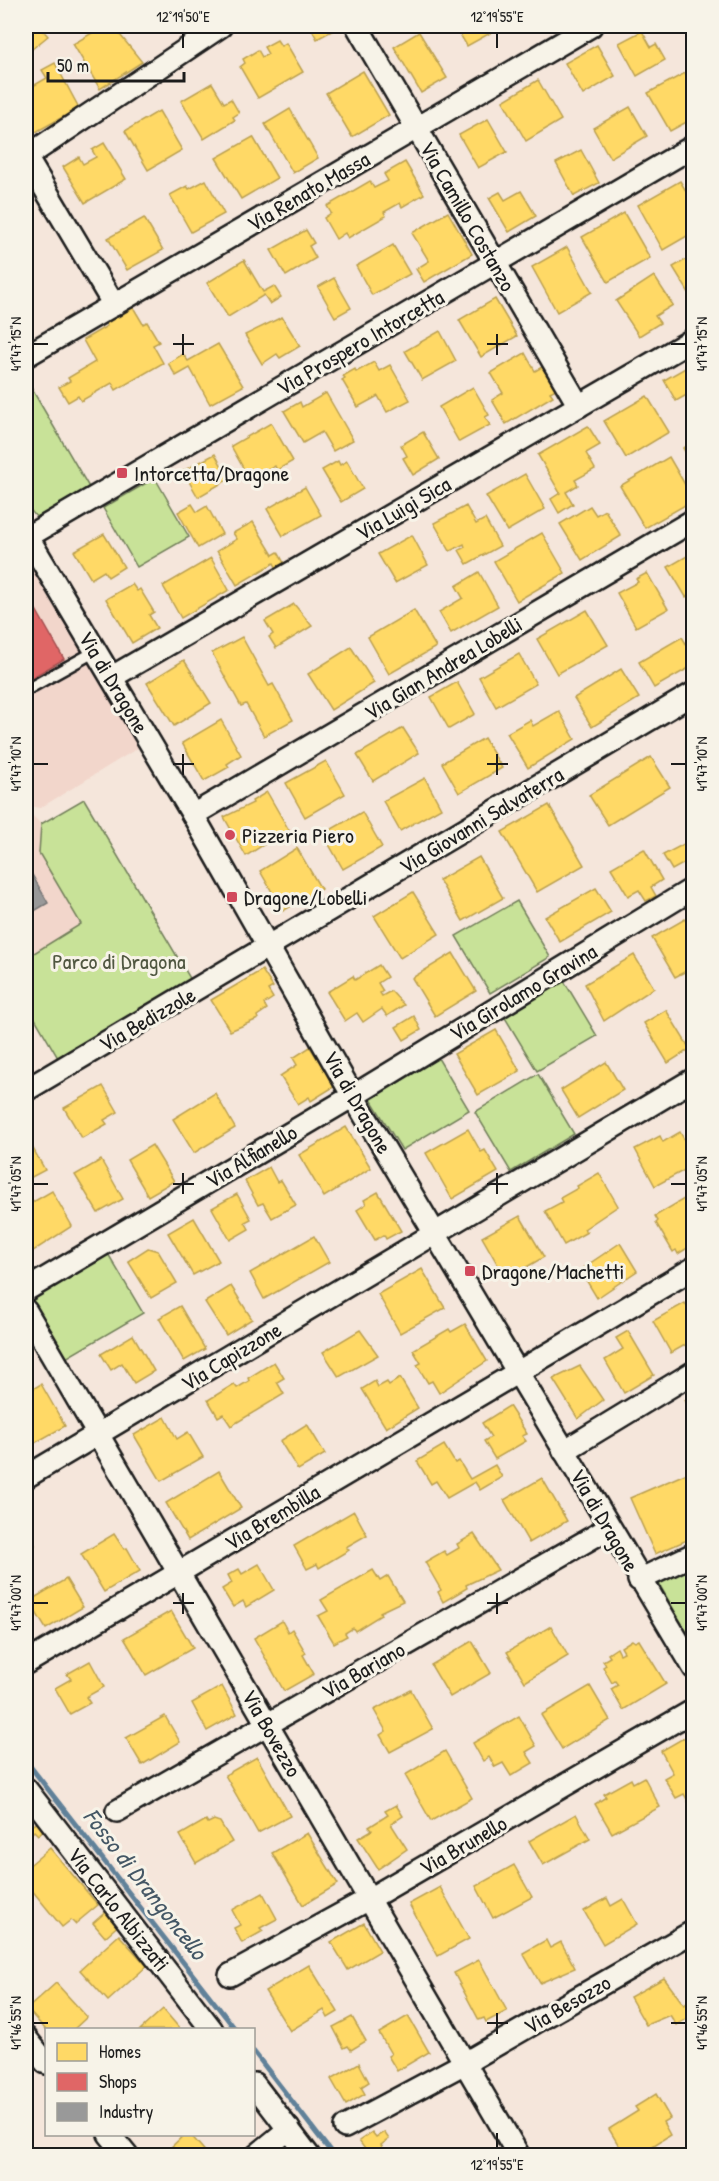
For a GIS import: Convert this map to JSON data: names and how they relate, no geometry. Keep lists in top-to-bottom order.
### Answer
{
  "streets": {
    "street": [
      "Via Renato Massa",
      "Via Camillo Costanzo",
      "Via Prospero Intorcetta",
      "Via Luigi Sica",
      "Via Gian Andrea Lobelli",
      "Via di Dragone",
      "Via Giovanni Salvaterra",
      "Via Girolamo Gravina",
      "Via Bedizzole",
      "Via Alfianello",
      "Via Capizzone",
      "Via Brembilla",
      "Via Bariano",
      "Via Bovezzo",
      "Via Brunello",
      "Via Carlo Albizzati",
      "Via Besozzo"
    ]
  },
  "crossings": [
    ["Via Renato Massa", "Via Camillo Costanzo"],
    ["Via Camillo Costanzo", "Via Prospero Intorcetta"],
    ["Via Camillo Costanzo", "Via Luigi Sica"],
    ["Via Prospero Intorcetta", "Via di Dragone"],
    ["Via Luigi Sica", "Via di Dragone"],
    ["Via Gian Andrea Lobelli", "Via di Dragone"],
    ["Via di Dragone", "Via Giovanni Salvaterra"],
    ["Via di Dragone", "Via Girolamo Gravina"],
    ["Via di Dragone", "Via Bedizzole"],
    ["Via di Dragone", "Via Alfianello"],
    ["Via di Dragone", "Via Capizzone"],
    ["Via di Dragone", "Via Brembilla"],
    ["Via di Dragone", "Via Bariano"],
    ["Via Giovanni Salvaterra", "Via Bedizzole"],
    ["Via Girolamo Gravina", "Via Alfianello"],
    ["Via Capizzone", "Via Bovezzo"],
    ["Via Brembilla", "Via Bovezzo"],
    ["Via Bariano", "Via Bovezzo"],
    ["Via Bovezzo", "Via Brunello"],
    ["Via Bovezzo", "Via Besozzo"]
  ],
  "water": ["Fosso di Drangoncello"],
  "parks": ["Parco di Dragona"],
  "places": {
    "transit": ["Intorcetta/Dragone", "Dragone/Lobelli", "Dragone/Machetti"],
    "other": ["Pizzeria Piero"]
  },
  "legend": ["Homes", "Shops", "Industry"],
  "scale_bar": "50 m",
  "coordinates": [
    "12°19'50\"E",
    "12°19'55\"E",
    "41°47'15\"N",
    "41°47'10\"N",
    "41°47'05\"N",
    "41°47'00\"N",
    "41°46'55\"N"
  ]
}
